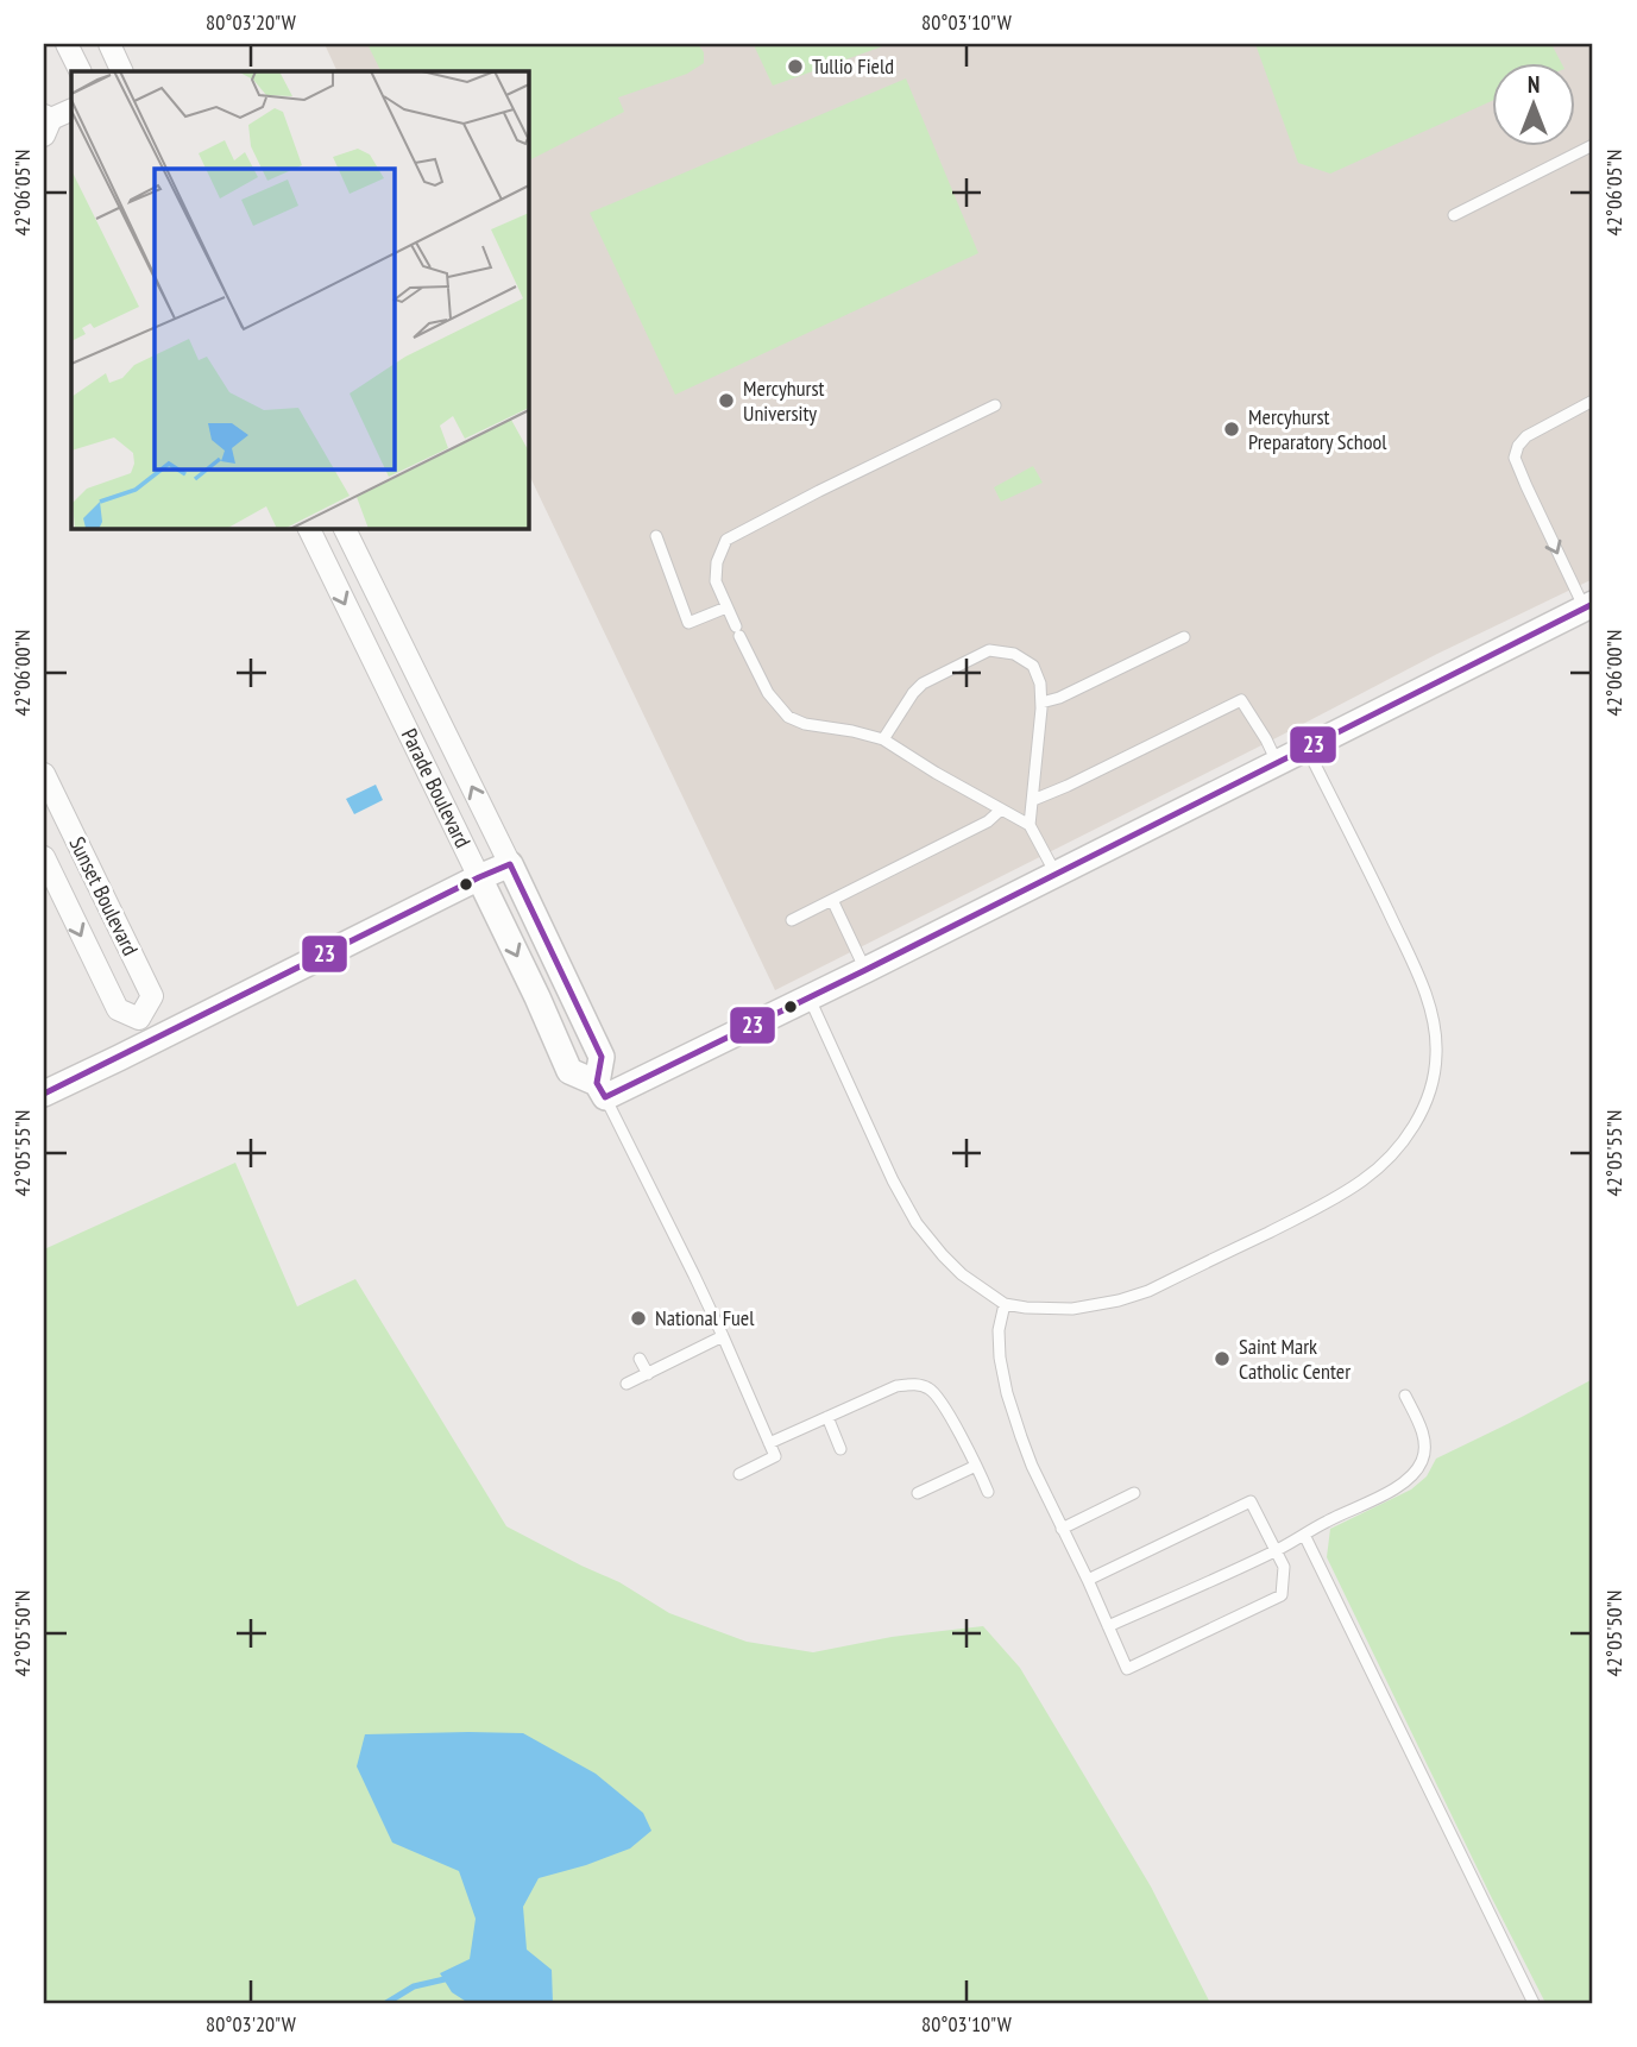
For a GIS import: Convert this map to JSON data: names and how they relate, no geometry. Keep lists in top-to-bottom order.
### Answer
{
  "streets": {
    "street": ["Parade Boulevard", "Sunset Boulevard"]
  },
  "places": [
    "Tullio Field",
    "Mercyhurst University",
    "Mercyhurst Preparatory School",
    "National Fuel",
    "Saint Mark Catholic Center"
  ],
  "lines": ["transit line 23"],
  "north": "top",
  "coordinates": [
    "80°03'20\"W",
    "80°03'10\"W",
    "42°06'05\"N",
    "42°06'00\"N",
    "42°05'55\"N",
    "42°05'50\"N"
  ]
}
